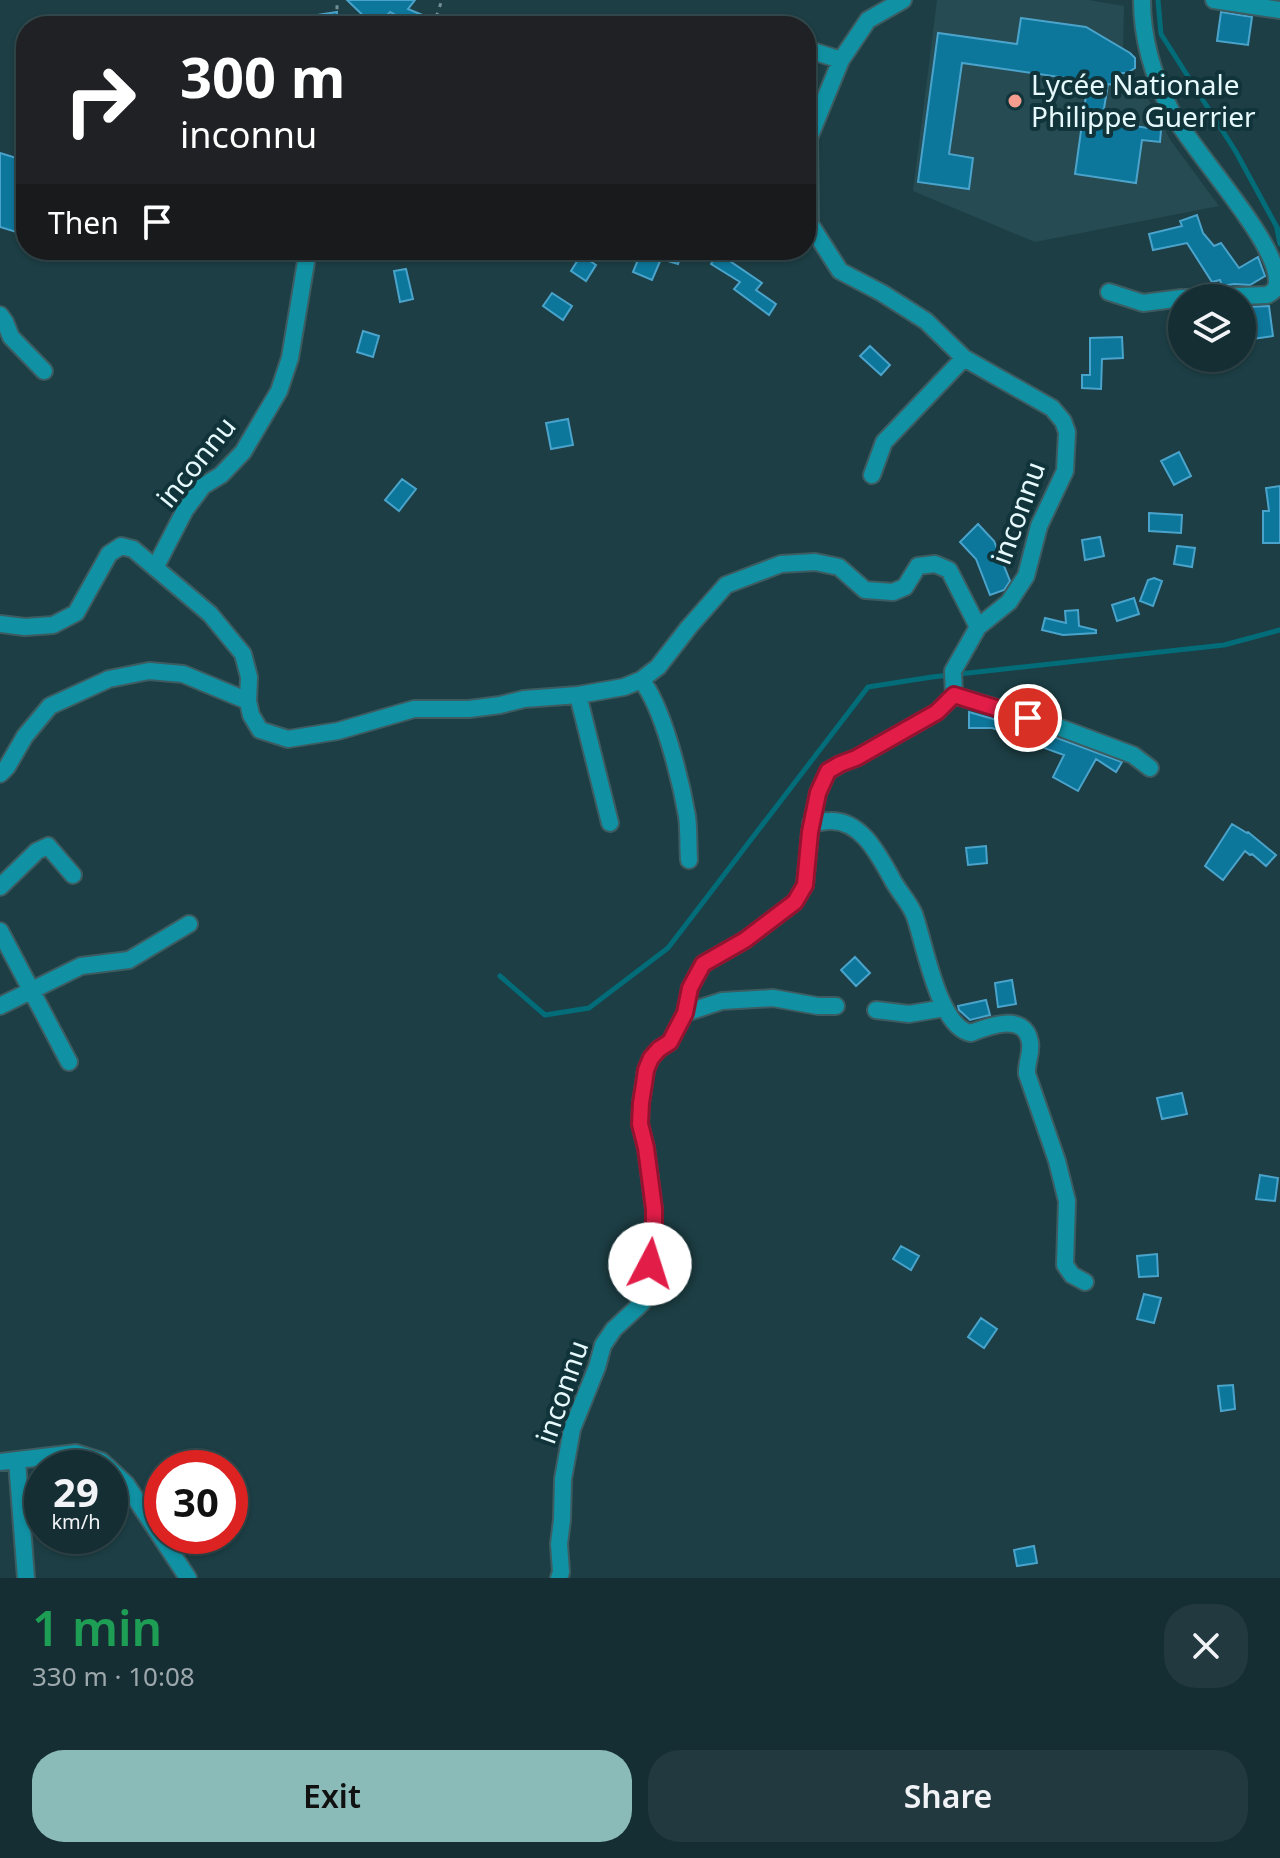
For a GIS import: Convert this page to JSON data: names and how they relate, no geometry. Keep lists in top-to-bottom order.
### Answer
{
  "streets": {
    "street": ["inconnu"]
  },
  "places": ["Lycée Nationale Philippe Guerrier"],
  "page": {
    "turn": ["300 m", "inconnu"],
    "then": "Then",
    "speed": "29 km/h",
    "limit": "30",
    "heading": ["1 min", "330 m · 10:08"],
    "buttons": ["Exit", "Share"]
  }
}
